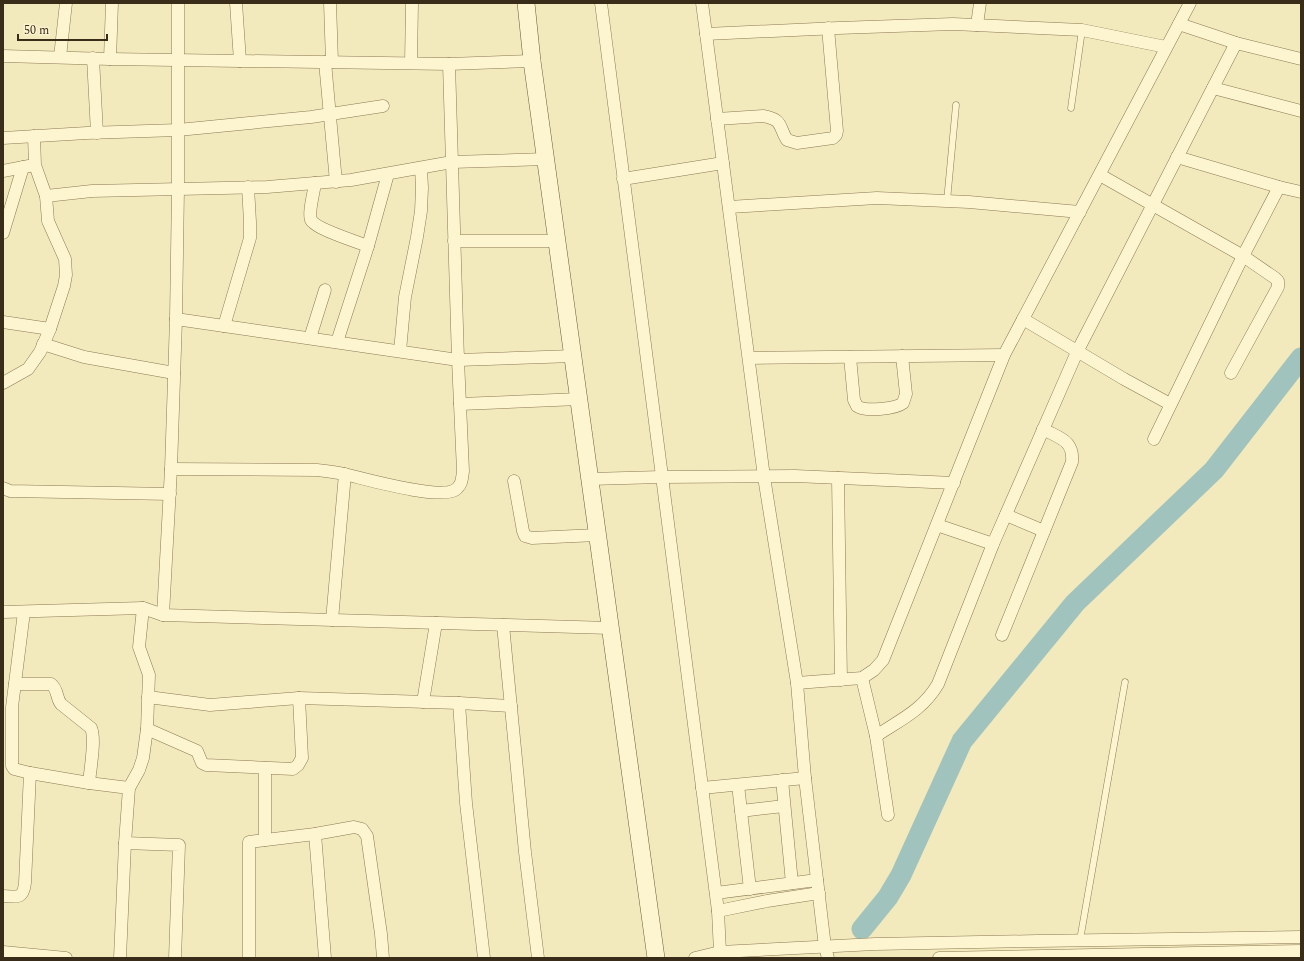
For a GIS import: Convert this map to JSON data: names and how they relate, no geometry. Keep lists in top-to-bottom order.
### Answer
{
  "scale_bar": "50 m"
}
